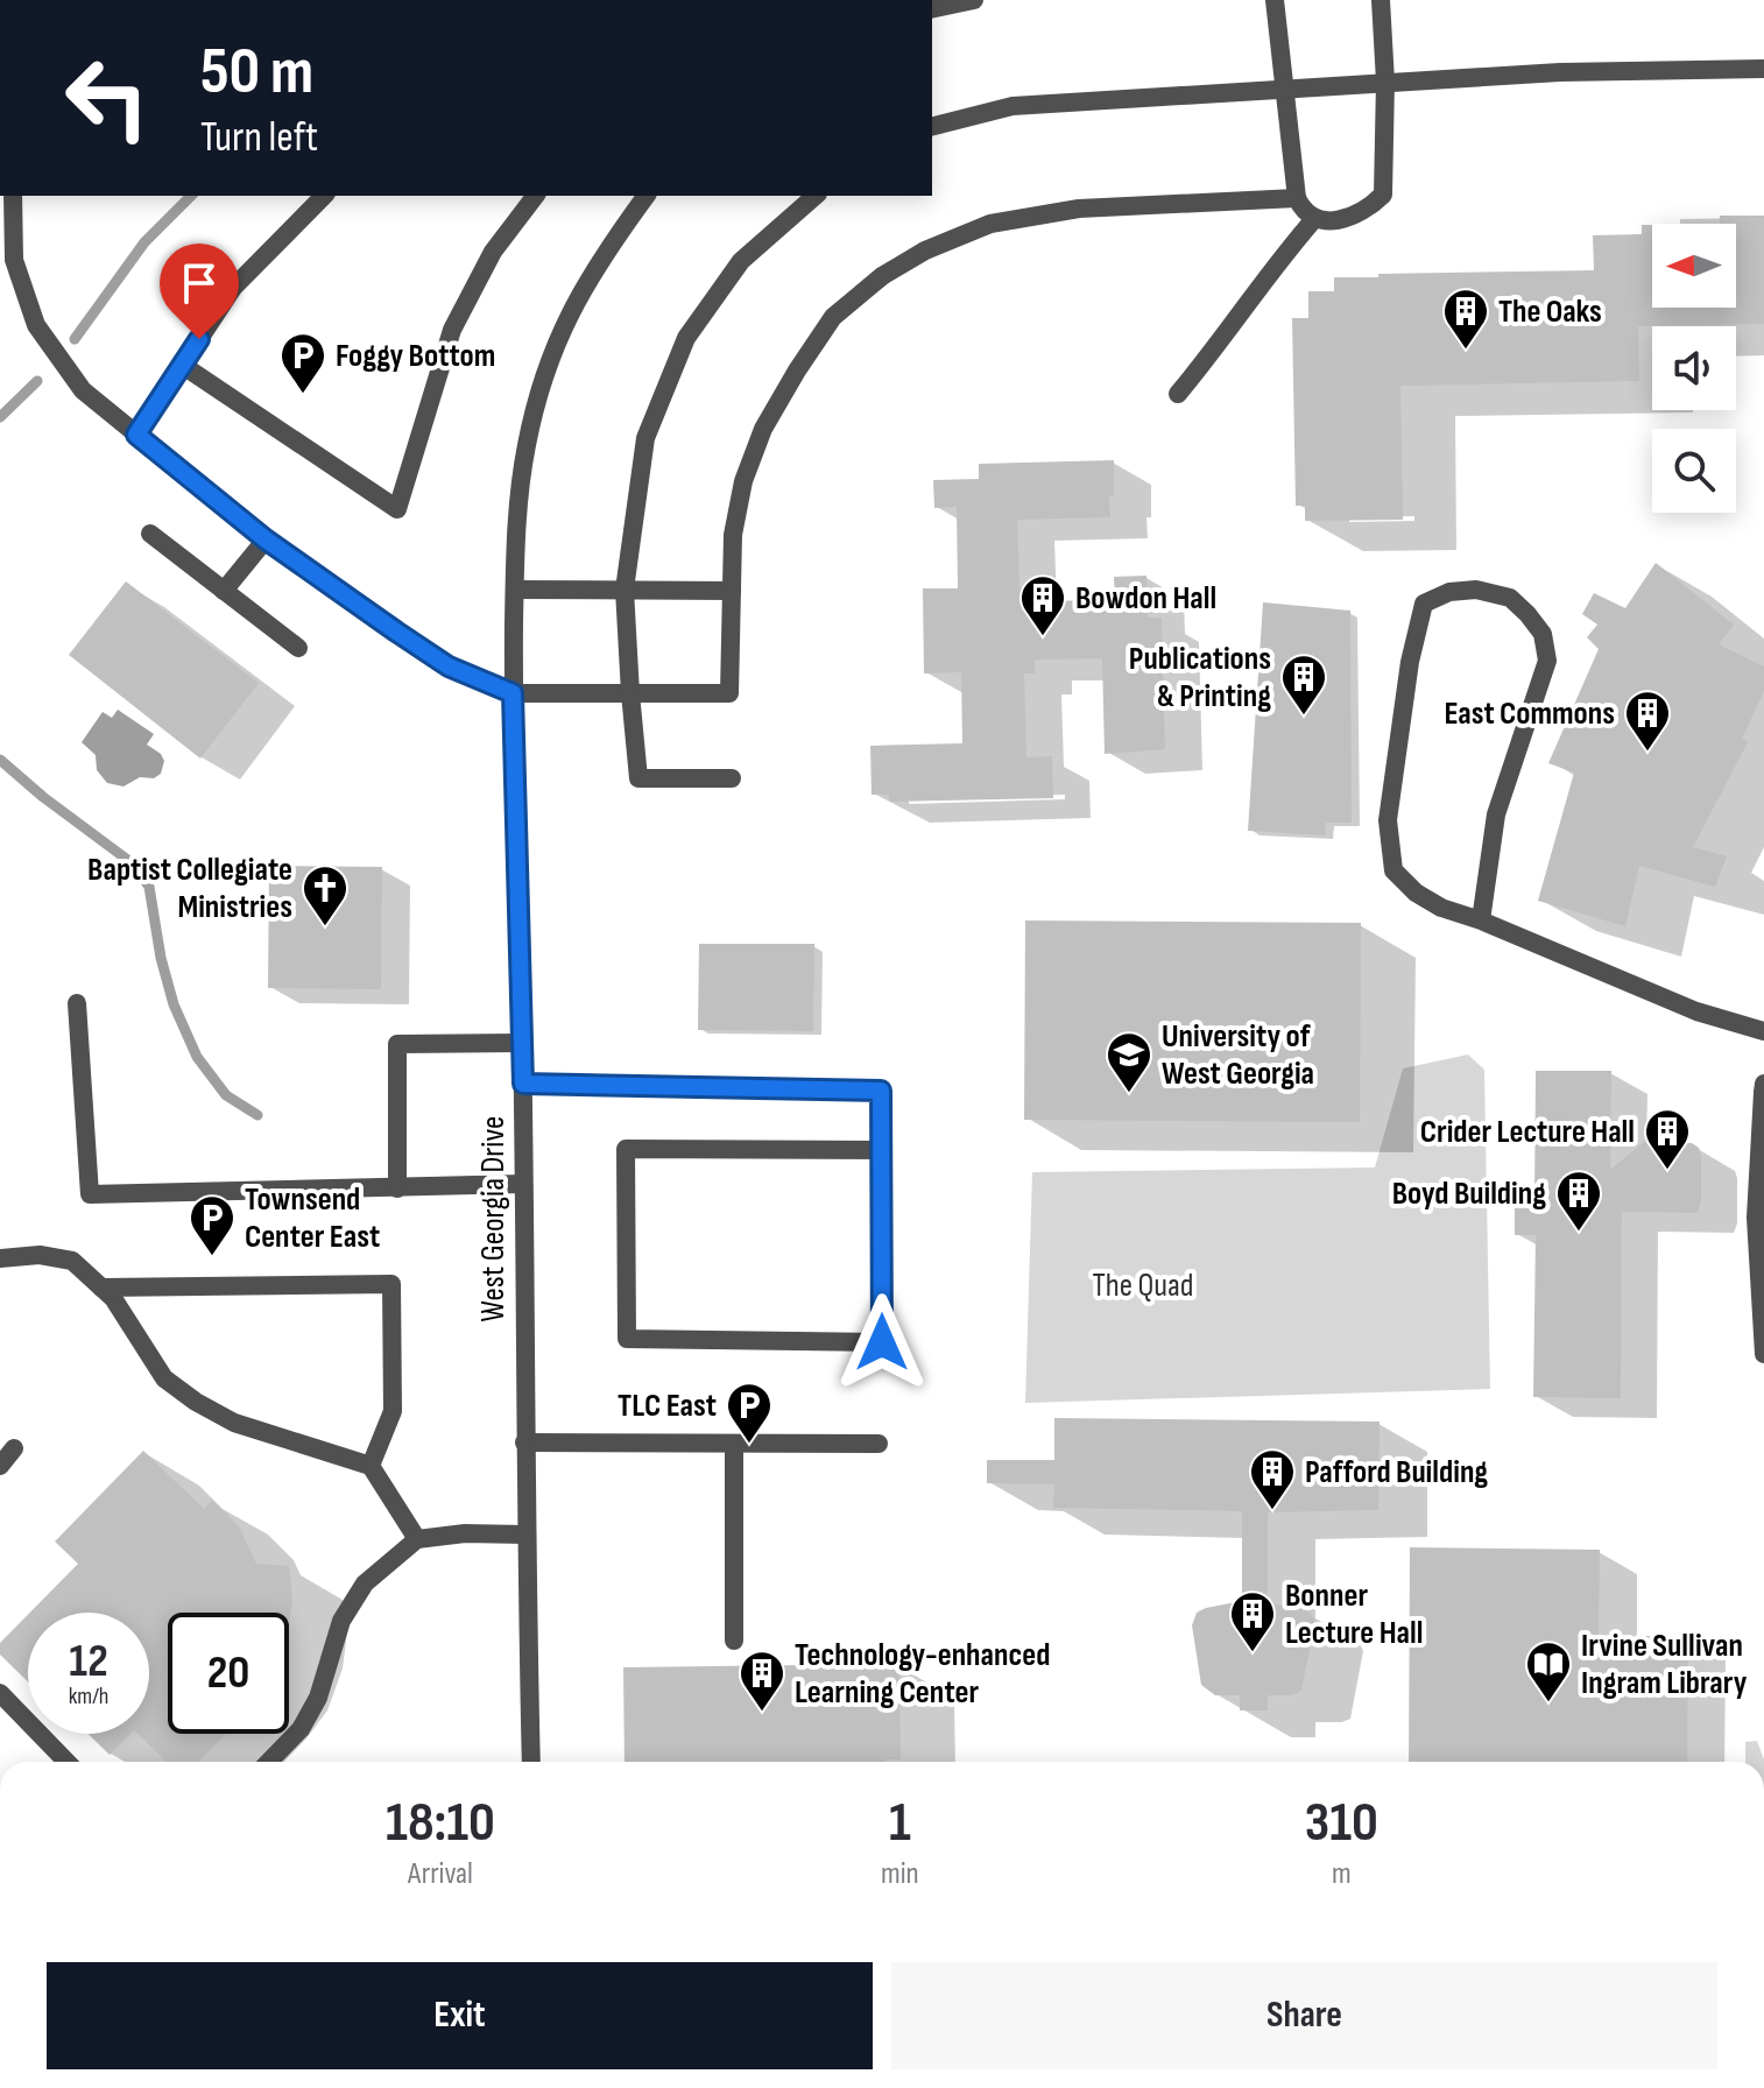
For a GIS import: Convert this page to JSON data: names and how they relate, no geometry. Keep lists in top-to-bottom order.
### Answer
{
  "streets": {
    "street": ["West Georgia Drive"]
  },
  "parks": ["The Quad"],
  "places": {
    "building": [
      "The Oaks",
      "Bowdon Hall",
      "Publications & Printing",
      "East Commons",
      "Crider Lecture Hall",
      "Boyd Building",
      "Pafford Building",
      "Bonner Lecture Hall",
      "Technology-enhanced Learning Center"
    ],
    "parking": ["Foggy Bottom", "Townsend Center East", "TLC East"],
    "church": ["Baptist Collegiate Ministries"],
    "school or university": ["University of West Georgia"],
    "library": ["Irvine Sullivan Ingram Library"]
  },
  "north": "left",
  "page": {
    "turn": ["50 m", "Turn left"],
    "speed": "12 km/h",
    "limit": "20",
    "eta": [
      "18:10",
      "Arrival",
      "1",
      "min",
      "310",
      "m"
    ],
    "buttons": ["Exit", "Share"]
  }
}
